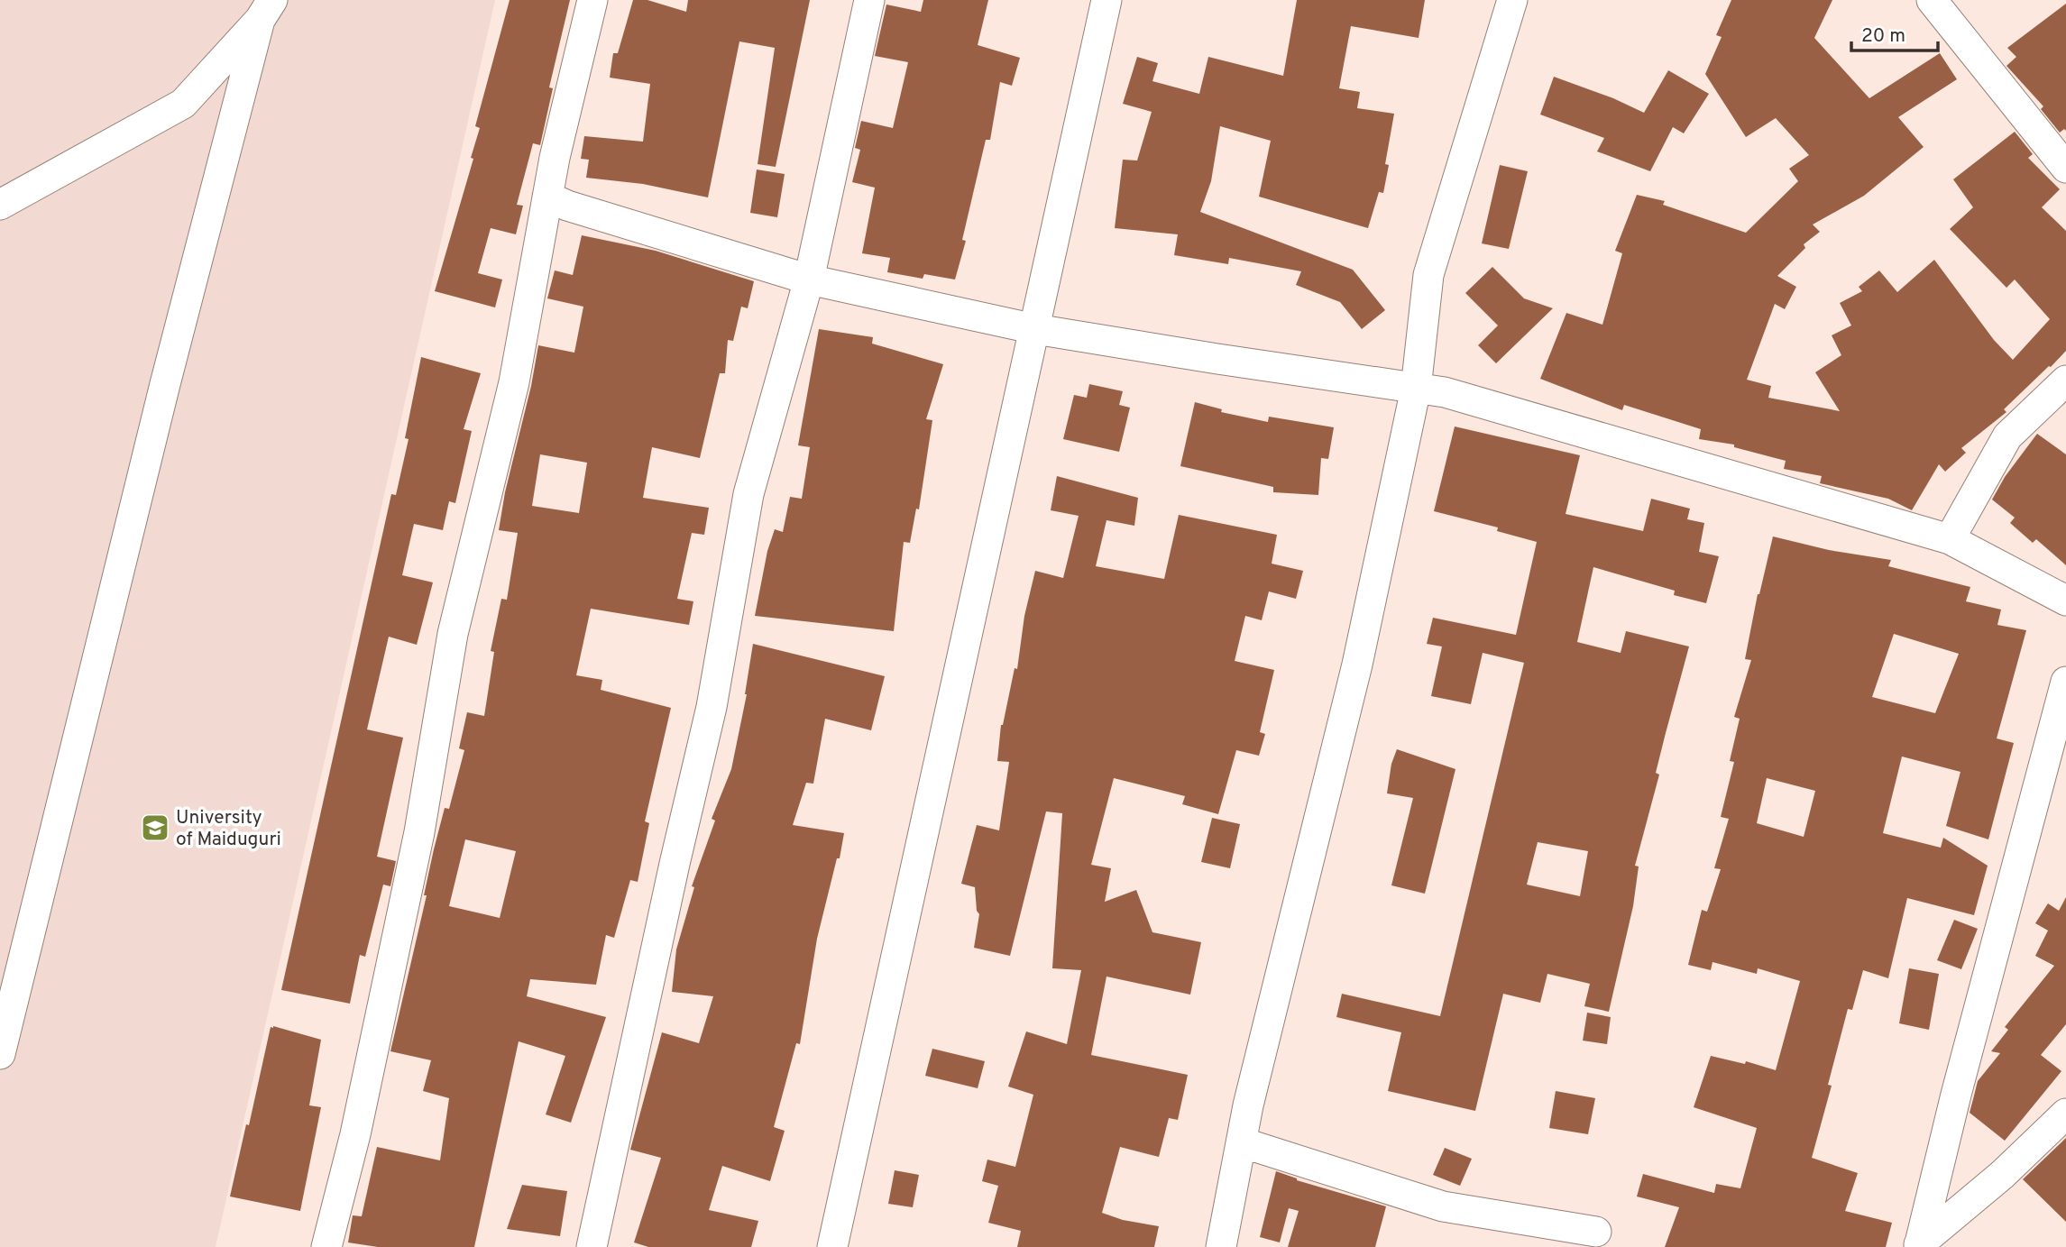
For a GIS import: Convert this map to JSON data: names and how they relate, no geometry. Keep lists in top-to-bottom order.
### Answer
{
  "places": {
    "school or university": ["University of Maiduguri"]
  },
  "scale_bar": "20 m"
}
